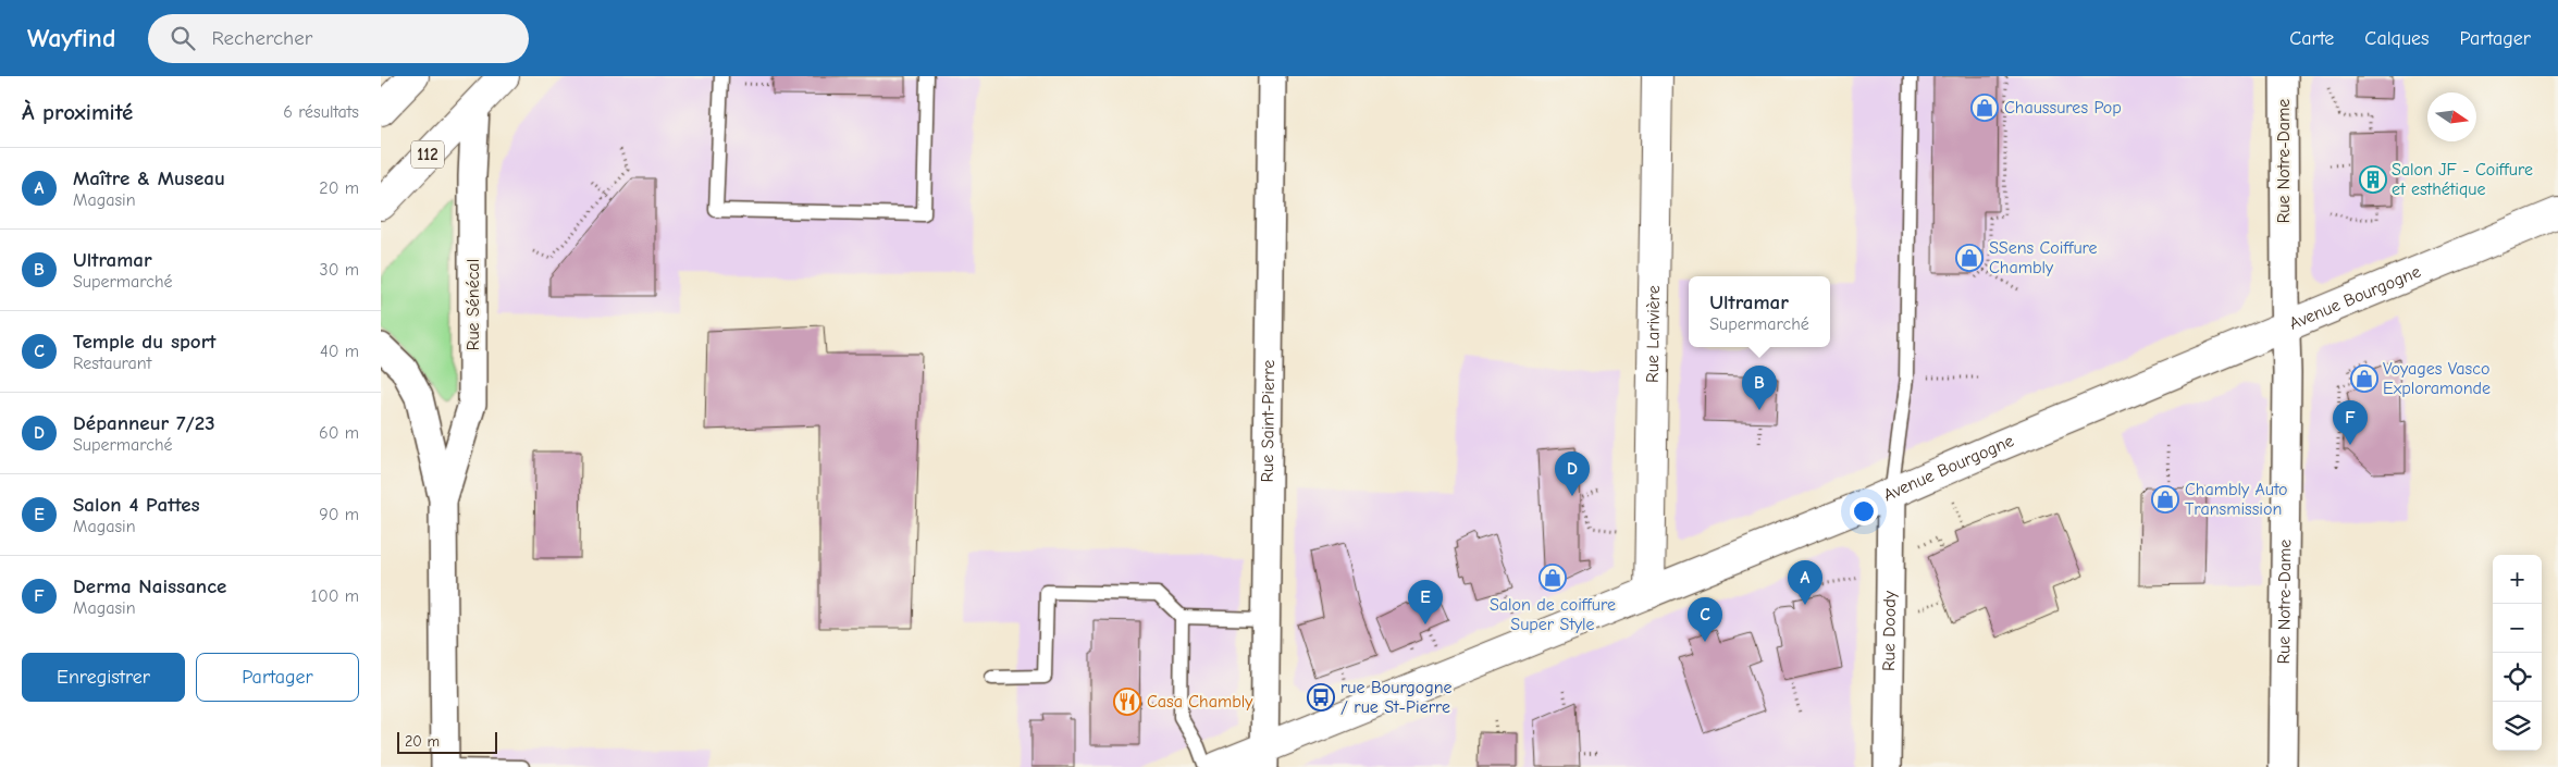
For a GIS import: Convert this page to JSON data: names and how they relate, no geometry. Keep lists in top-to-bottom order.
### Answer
{
  "streets": {
    "street": [
      "112",
      "Rue Notre-Dame",
      "Avenue Bourgogne",
      "Rue Sénécal",
      "Rue Larivière",
      "Rue Saint-Pierre",
      "Rue Doody"
    ]
  },
  "crossings": [
    ["112", "Rue Sénécal"],
    ["Rue Notre-Dame", "Avenue Bourgogne"],
    ["Avenue Bourgogne", "Rue Larivière"],
    ["Avenue Bourgogne", "Rue Saint-Pierre"],
    ["Avenue Bourgogne", "Rue Doody"]
  ],
  "places": {
    "shop": [
      "Chaussures Pop",
      "SSens Coiffure Chambly",
      "Voyages Vasco Exploramonde",
      "Chambly Auto Transmission",
      "Salon de coiffure Super Style"
    ],
    "building": ["Salon JF - Coiffure et esthétique"],
    "bus stop": ["rue Bourgogne / rue St-Pierre"],
    "restaurant": ["Casa Chambly"]
  },
  "scale_bar": "20 m",
  "north": "right",
  "page": {
    "header": "Wayfind",
    "search": "Rechercher",
    "nav": ["Carte", "Calques", "Partager"],
    "heading": ["À proximité", "6 résultats"],
    "list": [
      {
        "mark": "A",
        "name": "Maître & Museau",
        "note": "Magasin",
        "value": "20 m"
      },
      {
        "mark": "B",
        "name": "Ultramar",
        "note": "Supermarché",
        "value": "30 m"
      },
      {
        "mark": "C",
        "name": "Temple du sport",
        "note": "Restaurant",
        "value": "40 m"
      },
      {
        "mark": "D",
        "name": "Dépanneur 7/23",
        "note": "Supermarché",
        "value": "60 m"
      },
      {
        "mark": "E",
        "name": "Salon 4 Pattes",
        "note": "Magasin",
        "value": "90 m"
      },
      {
        "mark": "F",
        "name": "Derma Naissance",
        "note": "Magasin",
        "value": "100 m"
      }
    ],
    "popup": ["Ultramar", "Supermarché"],
    "pins": [
      "B",
      "F",
      "D",
      "A",
      "E",
      "C"
    ],
    "map_buttons": ["+", "−"],
    "buttons": ["Enregistrer", "Partager"],
    "scale": "20 m"
  }
}
